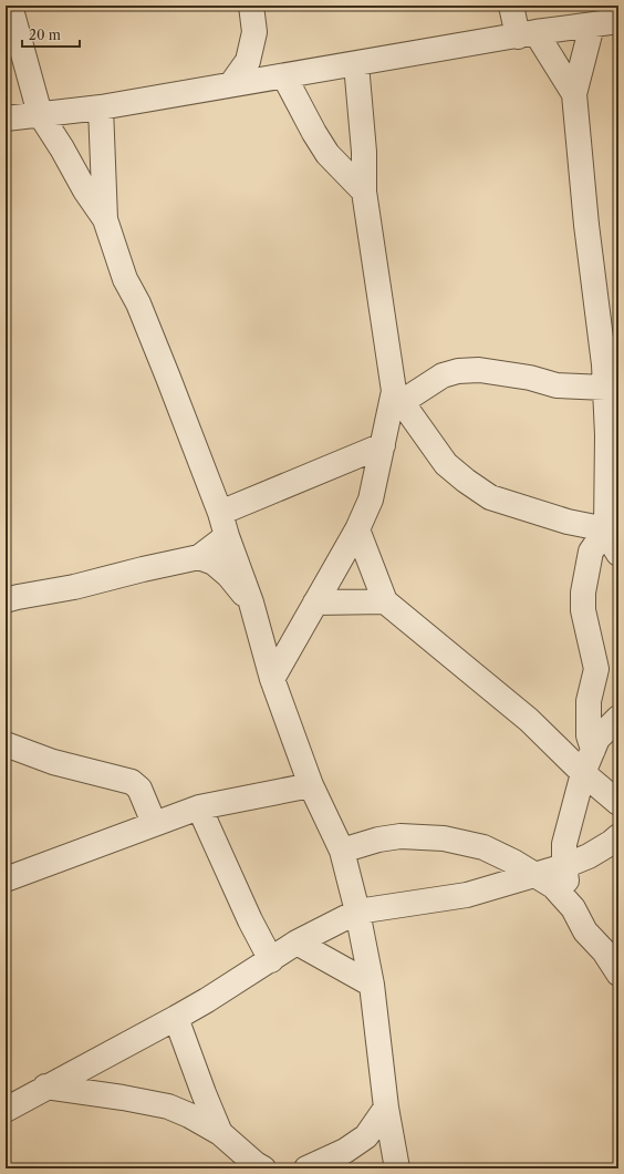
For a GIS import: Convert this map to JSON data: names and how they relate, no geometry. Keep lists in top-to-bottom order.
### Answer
{
  "scale_bar": "20 m"
}
